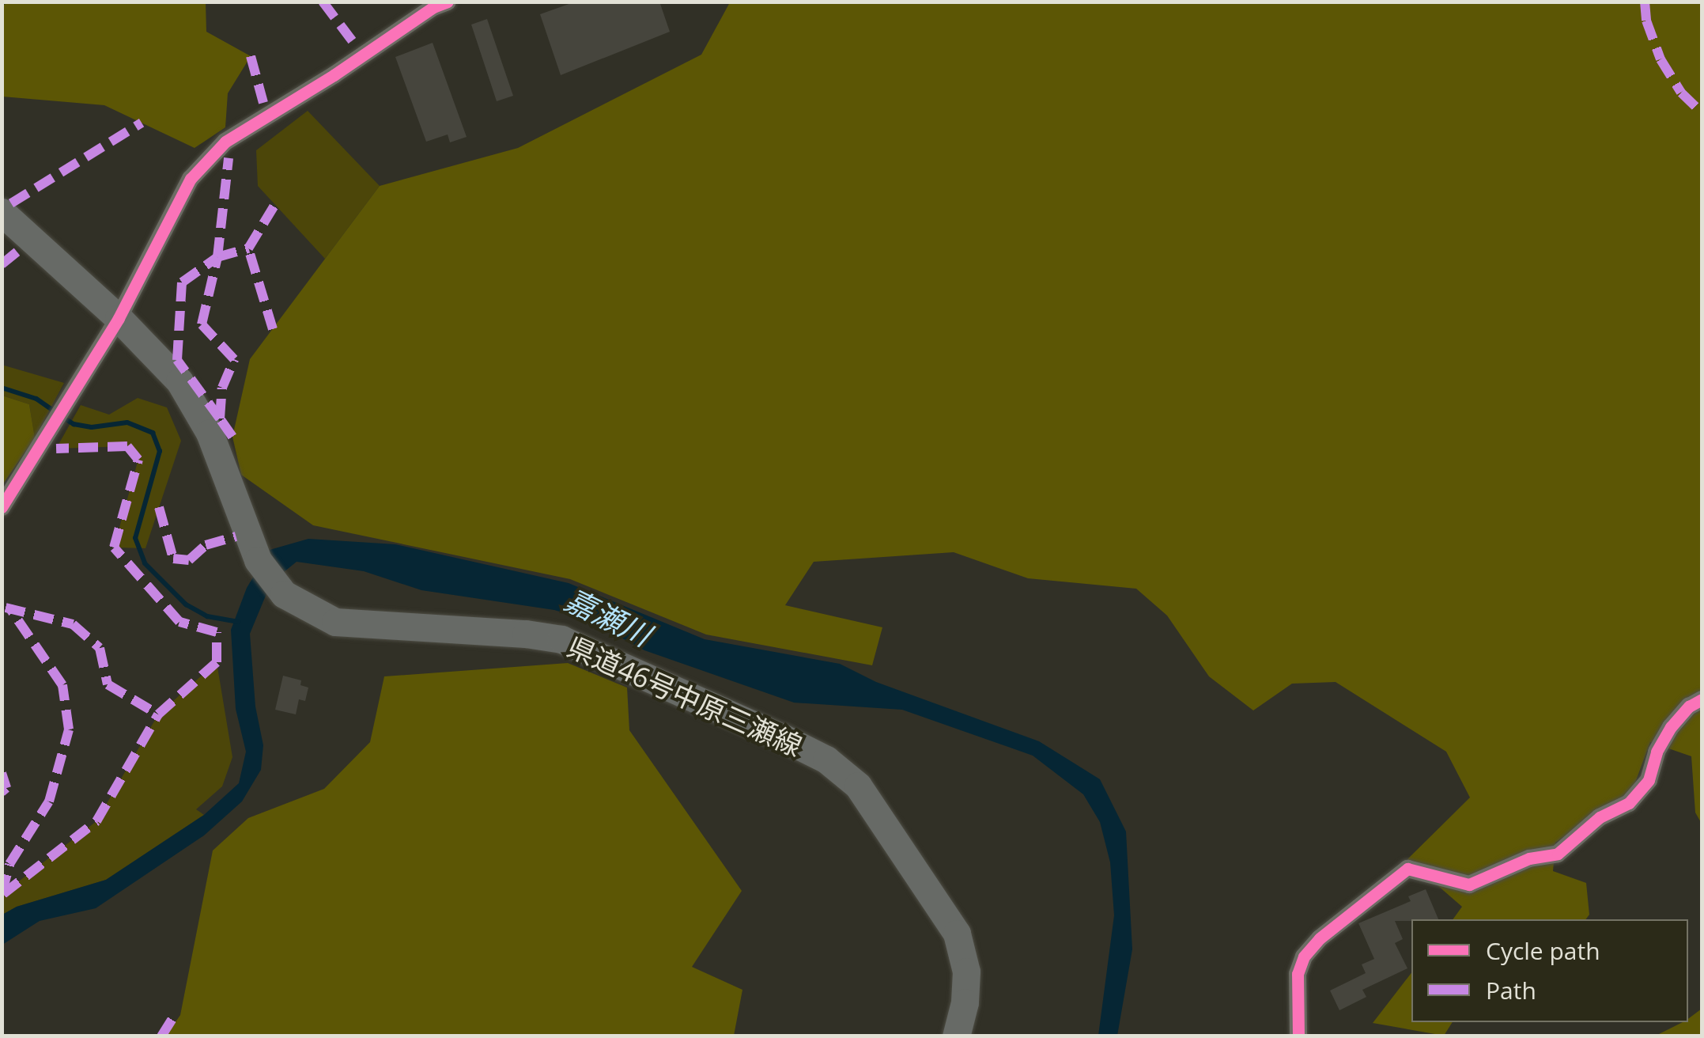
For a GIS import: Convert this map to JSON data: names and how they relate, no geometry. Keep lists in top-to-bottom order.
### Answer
{
  "streets": {
    "main road": ["県道46号中原三瀬線"]
  },
  "water": ["嘉瀬川"],
  "legend": ["Cycle path", "Path"]
}
